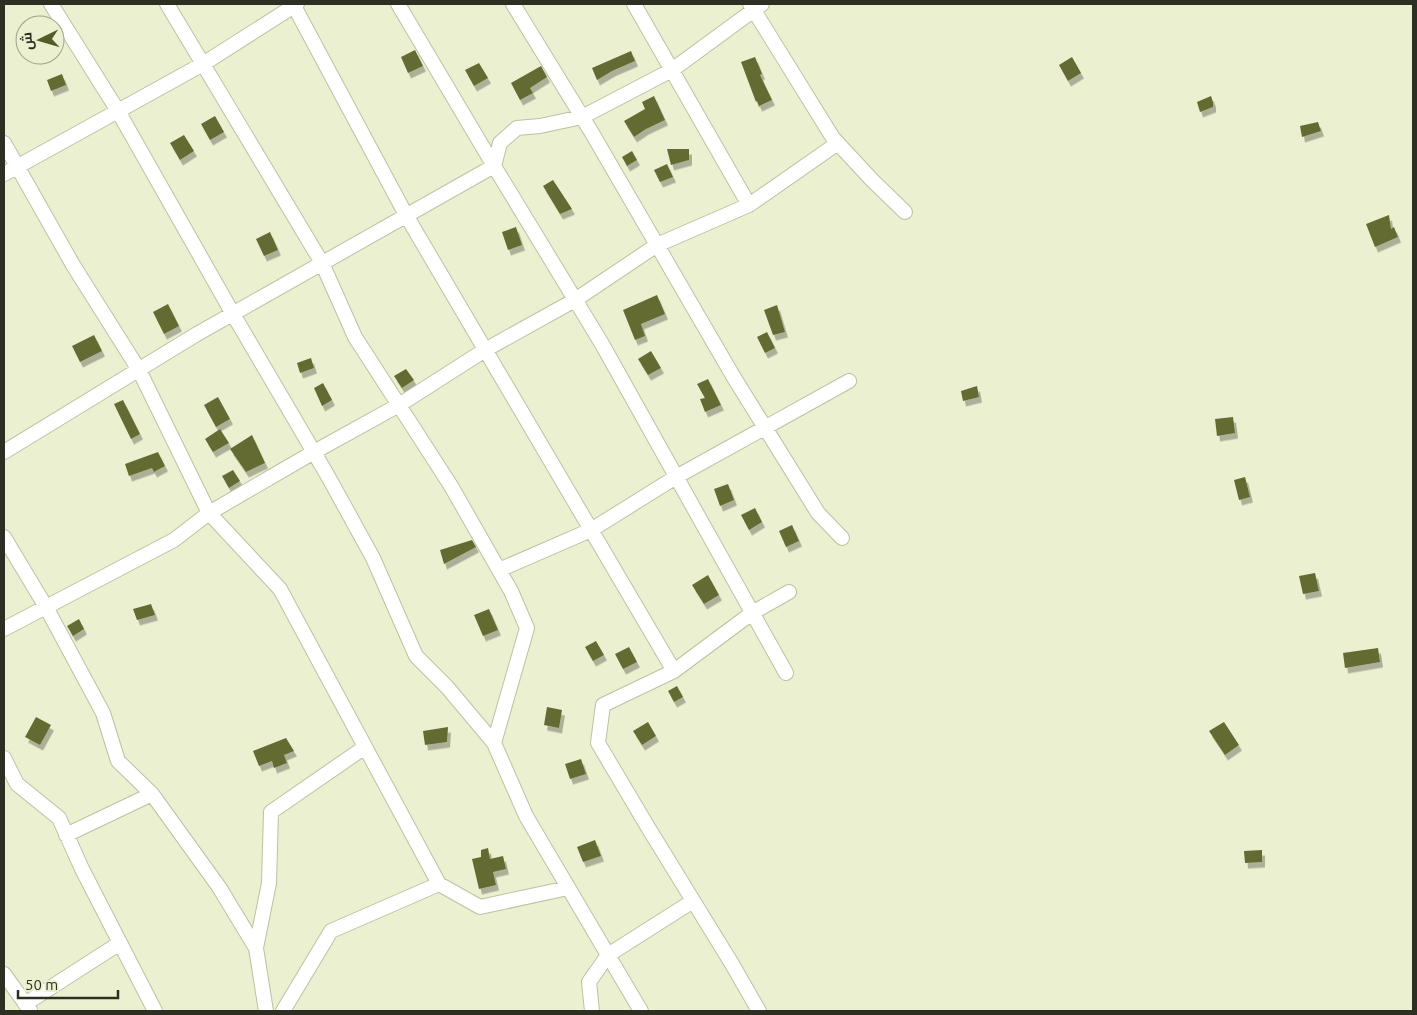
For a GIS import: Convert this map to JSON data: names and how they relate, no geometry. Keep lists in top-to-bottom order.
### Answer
{
  "scale_bar": "50 m",
  "north": "left"
}
